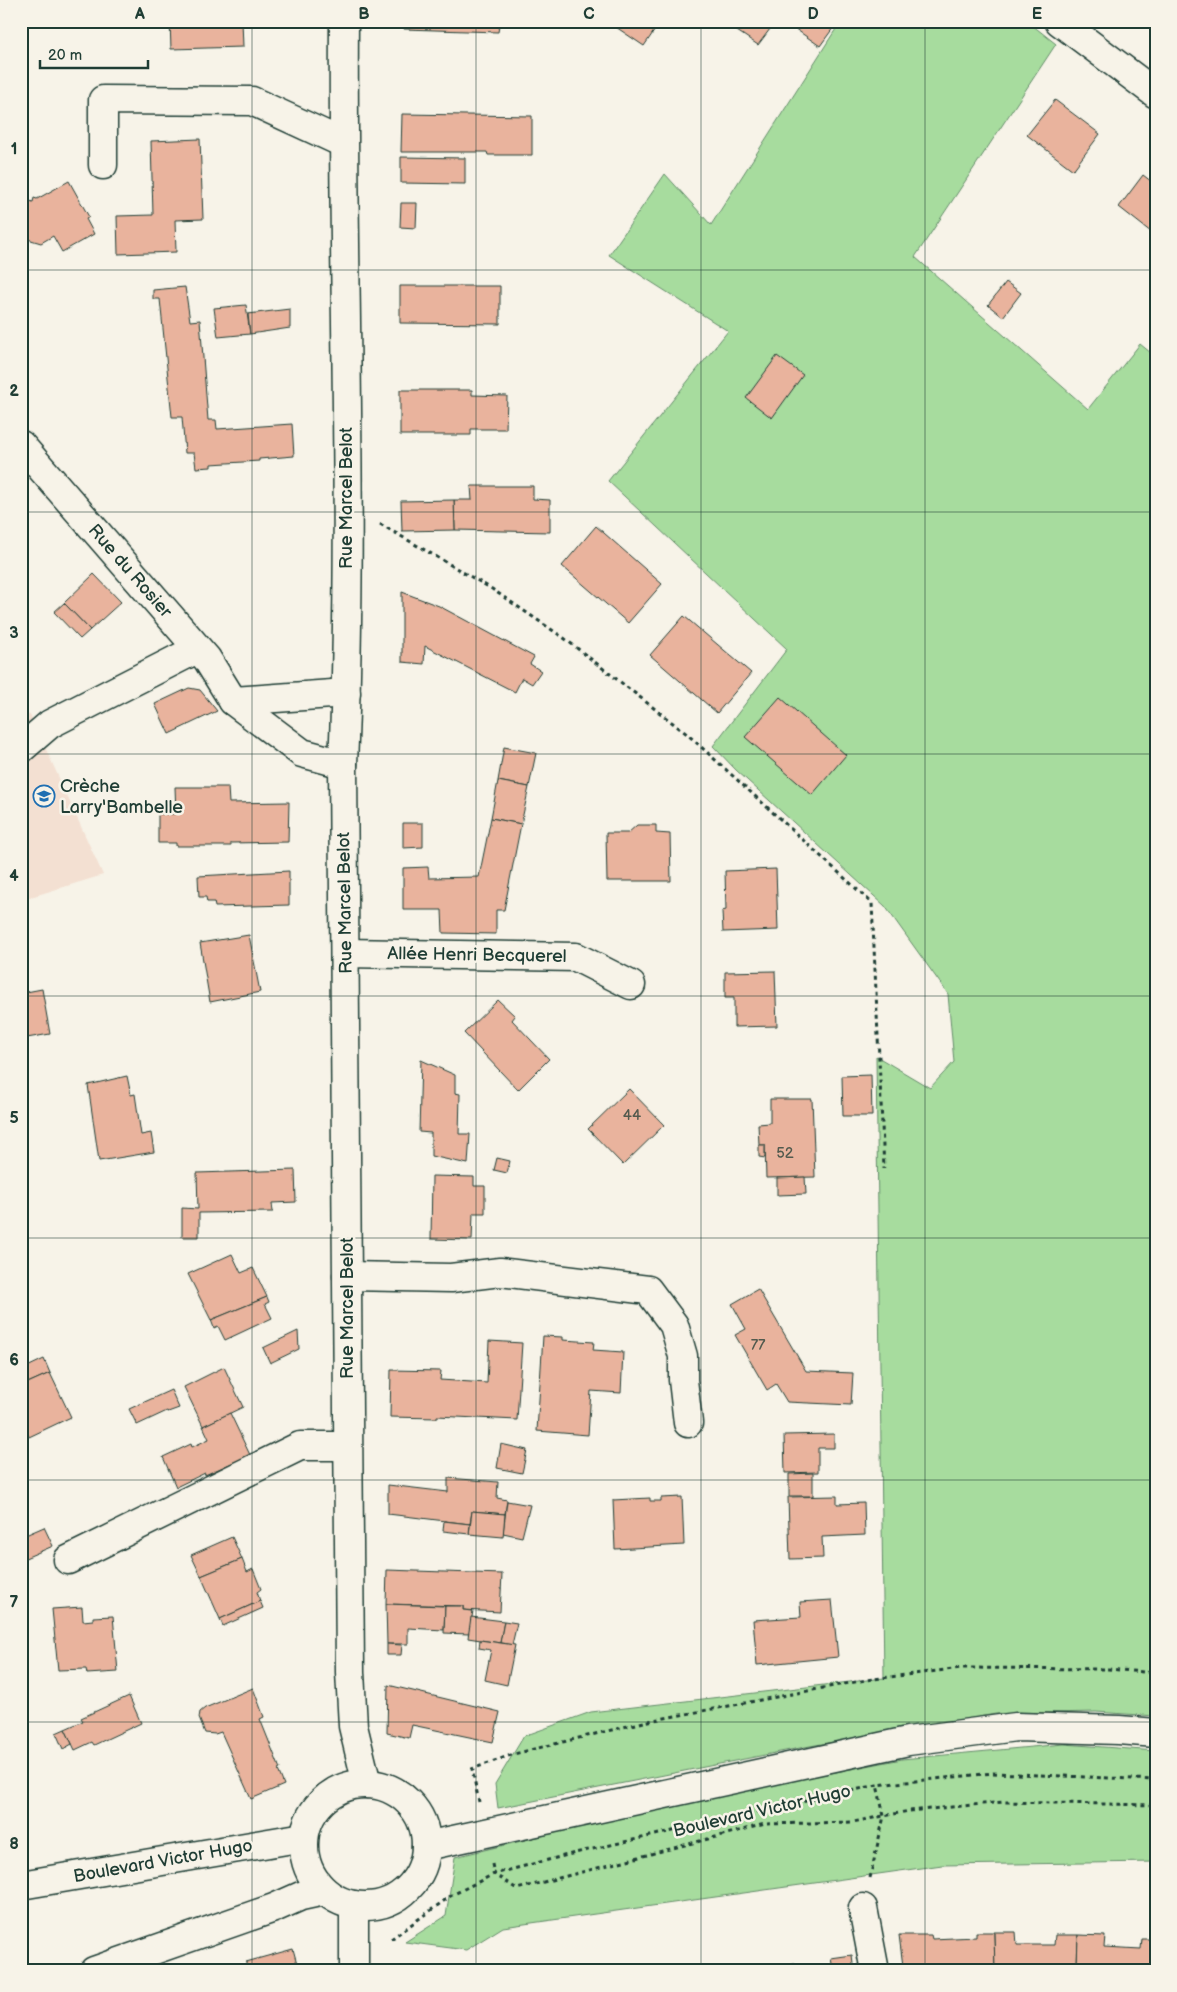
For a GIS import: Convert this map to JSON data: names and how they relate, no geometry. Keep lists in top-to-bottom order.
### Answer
{
  "streets": {
    "main road": [
      "Rue Marcel Belot",
      "Rue du Rosier",
      "Allée Henri Becquerel",
      "Boulevard Victor Hugo"
    ]
  },
  "crossings": [
    ["Rue Marcel Belot", "Rue du Rosier"],
    ["Rue Marcel Belot", "Allée Henri Becquerel"],
    ["Rue Marcel Belot", "Boulevard Victor Hugo"]
  ],
  "places": {
    "school or university": ["Crèche Larry'Bambelle"]
  },
  "house_numbers": ["44", "52", "77"],
  "scale_bar": "20 m",
  "grid": {
    "columns": [
      "A",
      "B",
      "C",
      "D",
      "E"
    ],
    "rows": [
      "1",
      "2",
      "3",
      "4",
      "5",
      "6",
      "7",
      "8"
    ]
  }
}
